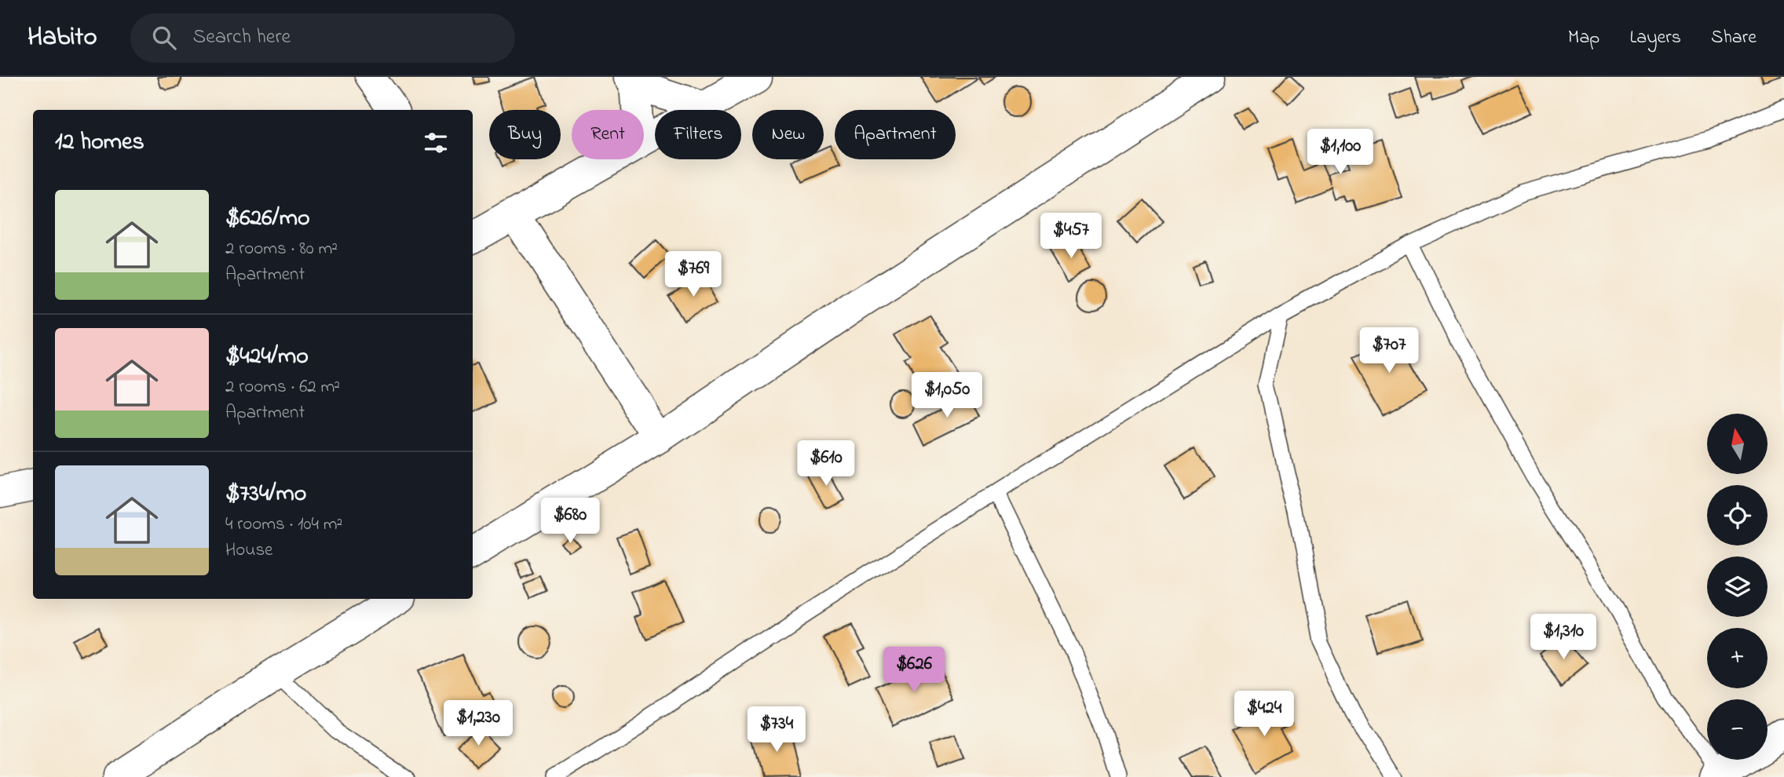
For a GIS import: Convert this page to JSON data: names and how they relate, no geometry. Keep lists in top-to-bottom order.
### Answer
{
  "north": "top",
  "page": {
    "header": "Habito",
    "search": "Search here",
    "nav": ["Map", "Layers", "Share"],
    "chip": [
      "Buy",
      "Rent",
      "Filters",
      "New",
      "Apartment"
    ],
    "heading": "12 homes",
    "price": [
      "$1,100",
      "$457",
      "$769",
      "$707",
      "$1,050",
      "$610",
      "$680",
      "$1,310",
      "$626",
      "$424",
      "$1,230",
      "$734"
    ],
    "list": [
      {
        "name": "$626/mo",
        "note": "2 rooms · 80 m² · Apartment"
      },
      {
        "name": "$424/mo",
        "note": "2 rooms · 62 m² · Apartment"
      },
      {
        "name": "$734/mo",
        "note": "4 rooms · 104 m² · House"
      }
    ],
    "map_buttons": ["+", "−"]
  }
}
